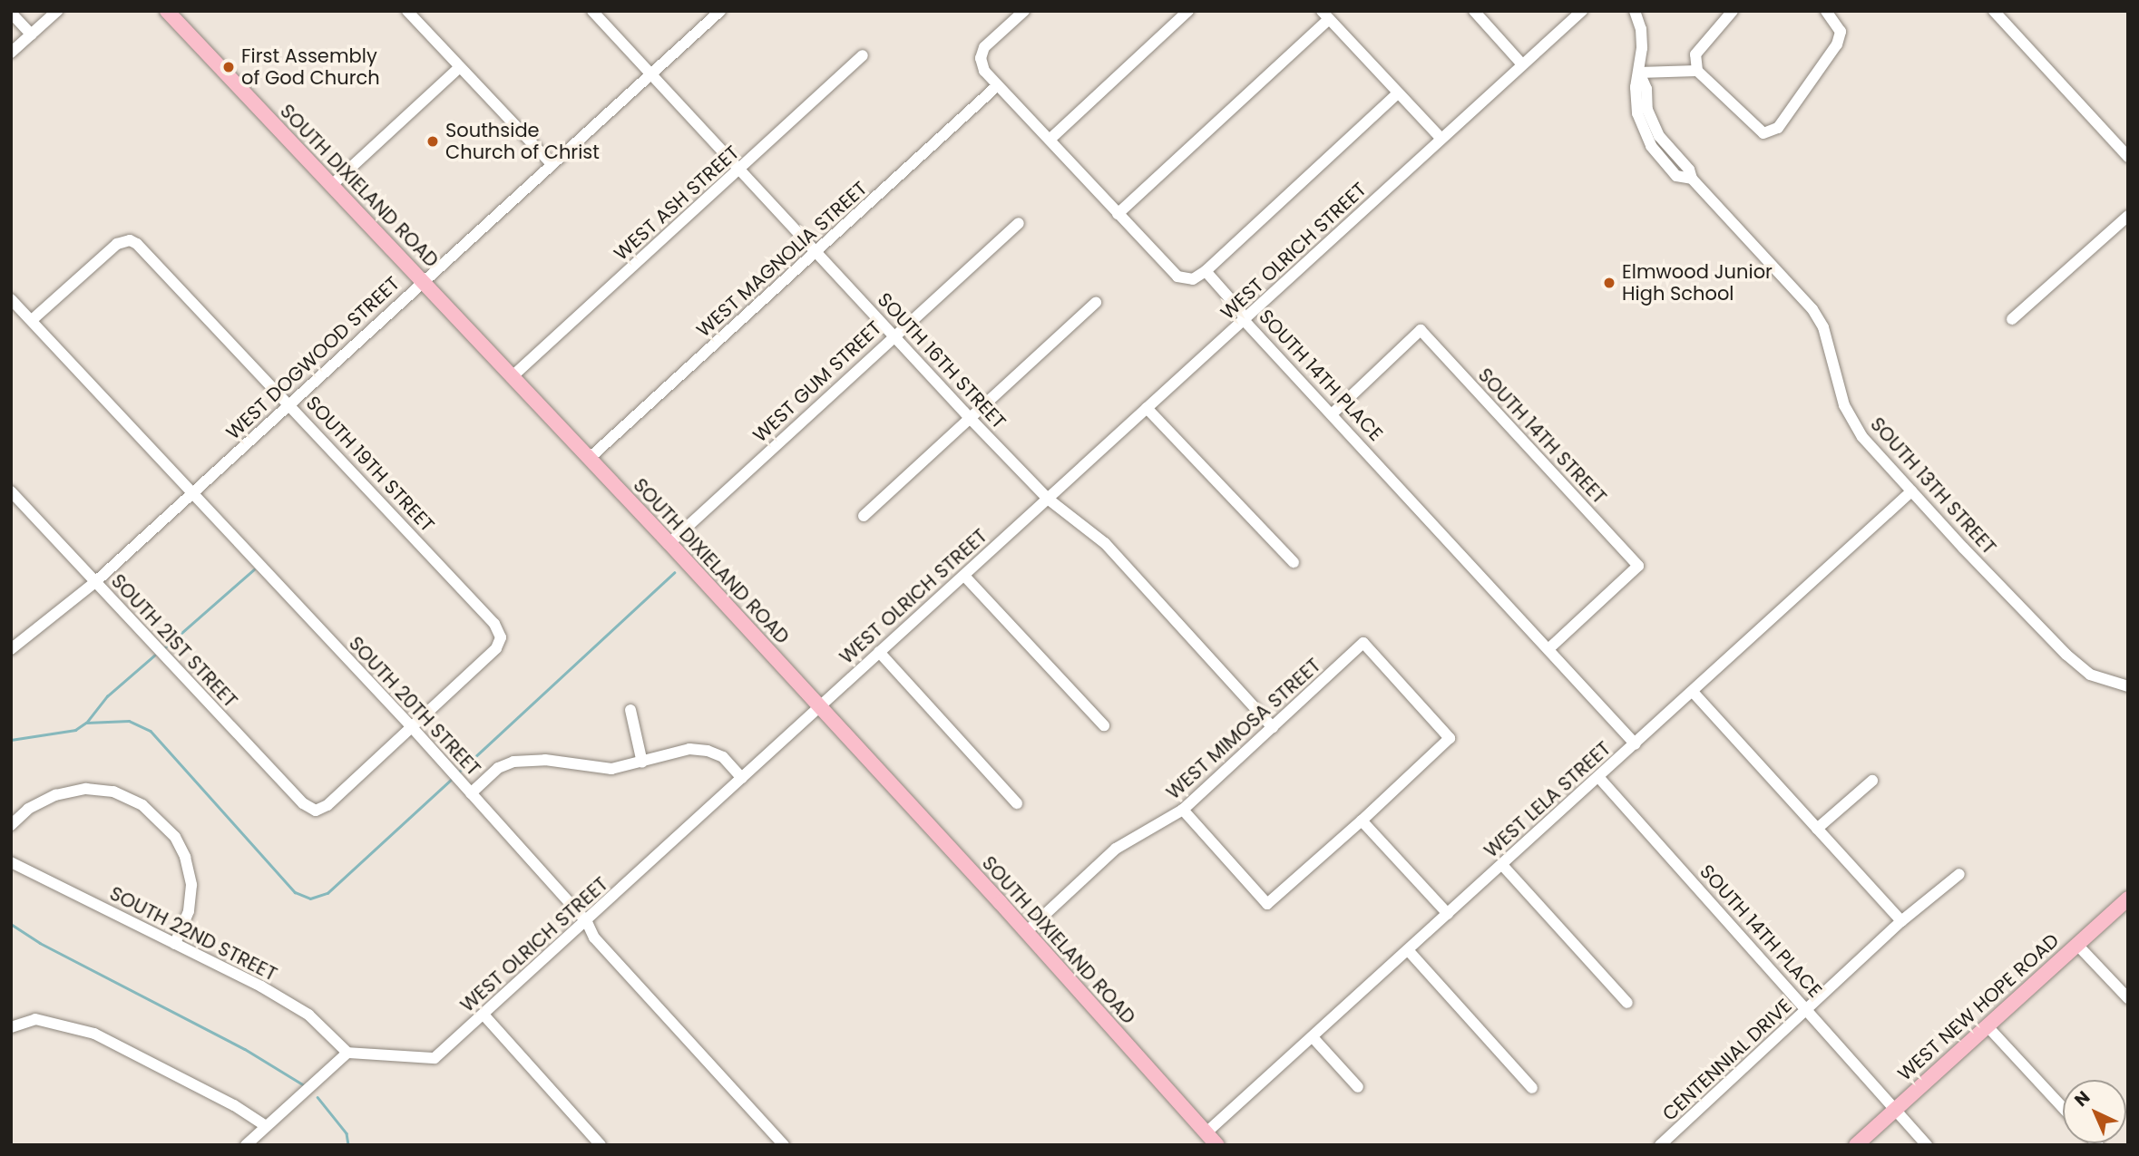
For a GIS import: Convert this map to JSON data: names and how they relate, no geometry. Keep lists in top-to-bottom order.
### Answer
{
  "streets": {
    "main road": ["SOUTH DIXIELAND ROAD", "WEST NEW HOPE ROAD"],
    "street": [
      "WEST ASH STREET",
      "WEST OLRICH STREET",
      "WEST MAGNOLIA STREET",
      "WEST DOGWOOD STREET",
      "SOUTH 16TH STREET",
      "SOUTH 14TH PLACE",
      "WEST GUM STREET",
      "SOUTH 14TH STREET",
      "SOUTH 19TH STREET",
      "SOUTH 13TH STREET",
      "SOUTH 21ST STREET",
      "SOUTH 20TH STREET",
      "WEST MIMOSA STREET",
      "WEST LELA STREET",
      "SOUTH 22ND STREET",
      "CENTENNIAL DRIVE"
    ]
  },
  "crossings": [
    ["SOUTH DIXIELAND ROAD", "WEST ASH STREET"],
    ["SOUTH DIXIELAND ROAD", "WEST OLRICH STREET"],
    ["SOUTH DIXIELAND ROAD", "WEST MAGNOLIA STREET"],
    ["SOUTH DIXIELAND ROAD", "WEST DOGWOOD STREET"],
    ["SOUTH DIXIELAND ROAD", "WEST GUM STREET"],
    ["SOUTH DIXIELAND ROAD", "WEST MIMOSA STREET"],
    ["SOUTH DIXIELAND ROAD", "WEST LELA STREET"],
    ["WEST ASH STREET", "SOUTH 16TH STREET"],
    ["WEST OLRICH STREET", "SOUTH 16TH STREET"],
    ["WEST OLRICH STREET", "SOUTH 14TH PLACE"],
    ["WEST OLRICH STREET", "SOUTH 20TH STREET"],
    ["WEST OLRICH STREET", "SOUTH 22ND STREET"],
    ["WEST MAGNOLIA STREET", "SOUTH 16TH STREET"],
    ["WEST DOGWOOD STREET", "SOUTH 16TH STREET"],
    ["WEST DOGWOOD STREET", "SOUTH 19TH STREET"],
    ["WEST DOGWOOD STREET", "SOUTH 21ST STREET"],
    ["WEST DOGWOOD STREET", "SOUTH 20TH STREET"],
    ["SOUTH 16TH STREET", "WEST GUM STREET"],
    ["SOUTH 16TH STREET", "WEST MIMOSA STREET"],
    ["SOUTH 14TH PLACE", "SOUTH 14TH STREET"],
    ["SOUTH 14TH PLACE", "WEST LELA STREET"],
    ["SOUTH 14TH PLACE", "WEST NEW HOPE ROAD"],
    ["SOUTH 14TH PLACE", "CENTENNIAL DRIVE"],
    ["SOUTH 19TH STREET", "SOUTH 21ST STREET"],
    ["SOUTH 19TH STREET", "SOUTH 20TH STREET"],
    ["SOUTH 13TH STREET", "WEST LELA STREET"],
    ["SOUTH 21ST STREET", "SOUTH 20TH STREET"]
  ],
  "places": ["First Assembly of God Church", "Southside Church of Christ", "Elmwood Junior High School"],
  "north": "top left"
}
